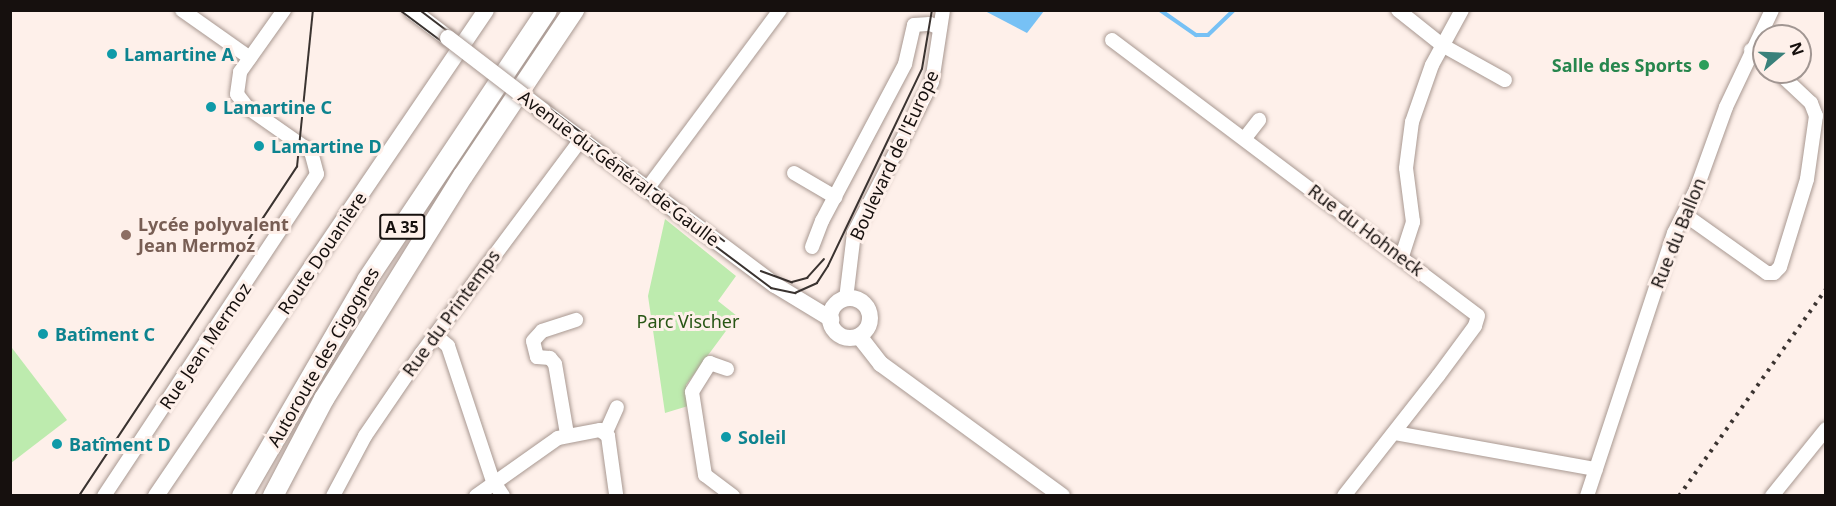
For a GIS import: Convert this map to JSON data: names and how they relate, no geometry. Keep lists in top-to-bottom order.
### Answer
{
  "streets": {
    "highway": ["A 35", "Autoroute des Cigognes"],
    "main road": ["Avenue du Général de Gaulle", "Route Douanière"],
    "street": [
      "Boulevard de l'Europe",
      "Rue du Hohneck",
      "Rue du Ballon",
      "Rue du Printemps",
      "Rue Jean Mermoz"
    ]
  },
  "crossings": [
    ["Boulevard de l'Europe", "Avenue du Général de Gaulle"],
    ["Avenue du Général de Gaulle", "Rue du Printemps"]
  ],
  "parks": ["Parc Vischer"],
  "places": [
    "Lamartine A",
    "Salle des Sports",
    "Lamartine C",
    "Lamartine D",
    "Lycée polyvalent Jean Mermoz",
    "Batîment C",
    "Soleil",
    "Batîment D"
  ],
  "north": "right"
}
